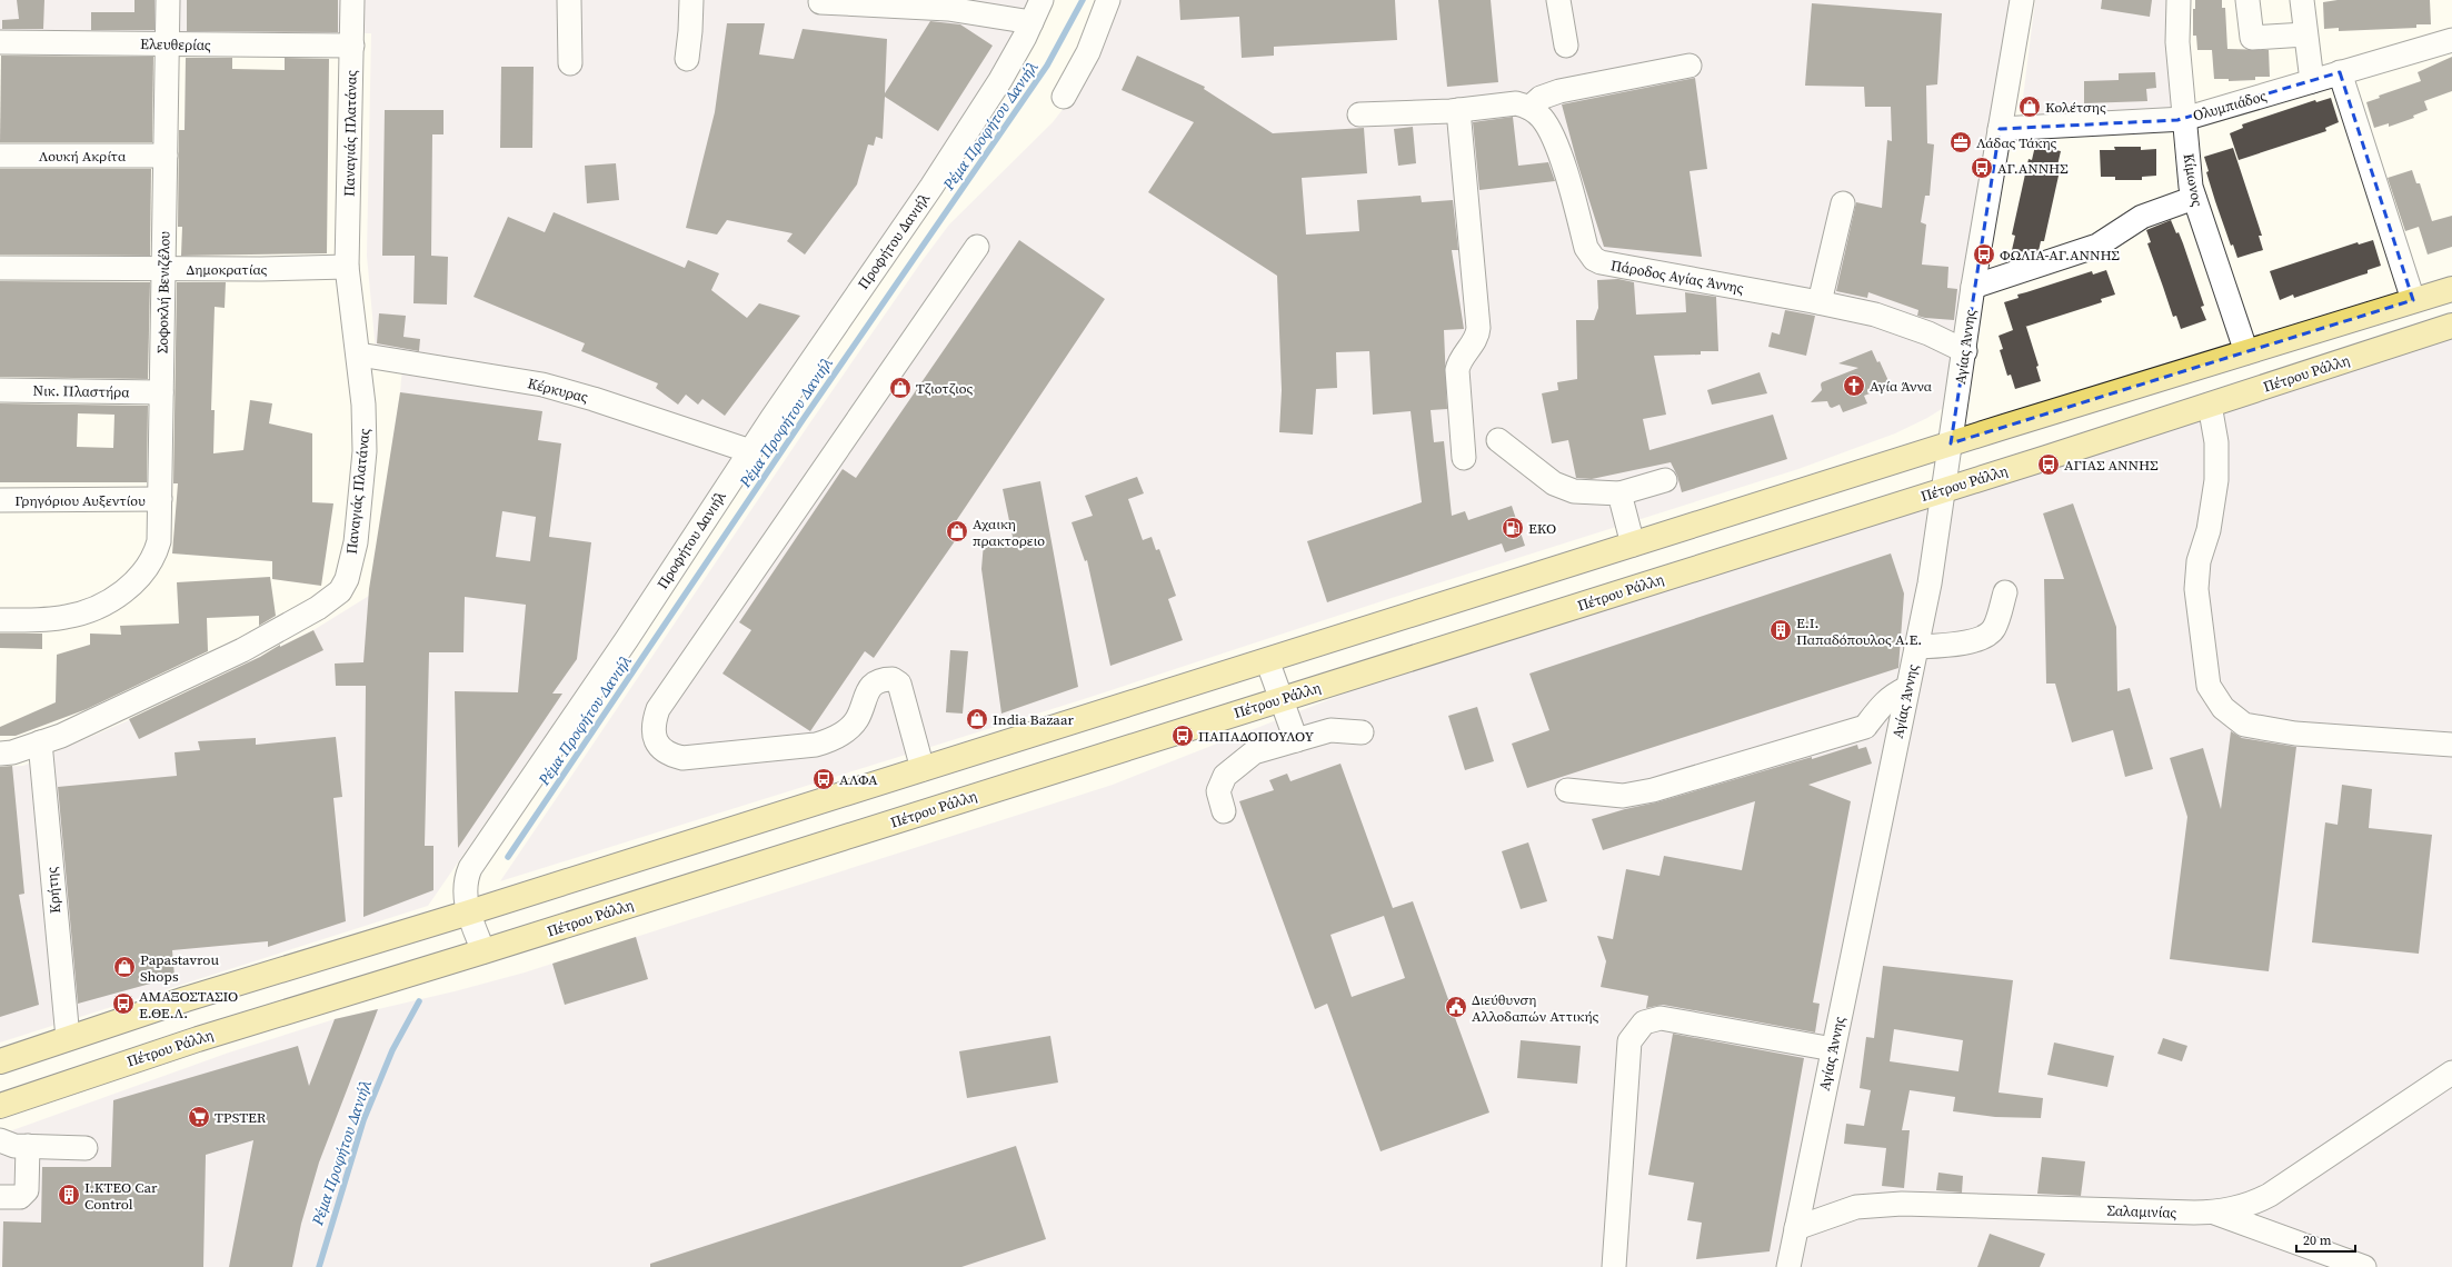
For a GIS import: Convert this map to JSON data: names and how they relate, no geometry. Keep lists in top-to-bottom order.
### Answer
{
  "streets": {
    "main road": ["Πέτρου Ράλλη"],
    "street": [
      "Ελευθερίας",
      "Ολυμπιάδος",
      "Παναγιάς Πλατάνας",
      "Λουκή Ακρίτα",
      "Κίμωνος",
      "Προφήτου Δανιήλ",
      "Δημοκρατίας",
      "Πάροδος Αγίας Άννης",
      "Σοφοκλή Βενιζέλου",
      "Αγίας Άννης",
      "Κέρκυρας",
      "Νικ. Πλαστήρα",
      "Γρηγόριου Αυξεντίου",
      "Κρήτης",
      "Σαλαμινίας"
    ]
  },
  "crossings": [
    ["Ελευθερίας", "Παναγιάς Πλατάνας"],
    ["Ελευθερίας", "Σοφοκλή Βενιζέλου"],
    ["Ολυμπιάδος", "Κίμωνος"],
    ["Ολυμπιάδος", "Αγίας Άννης"],
    ["Παναγιάς Πλατάνας", "Δημοκρατίας"],
    ["Παναγιάς Πλατάνας", "Κέρκυρας"],
    ["Παναγιάς Πλατάνας", "Κρήτης"],
    ["Λουκή Ακρίτα", "Σοφοκλή Βενιζέλου"],
    ["Προφήτου Δανιήλ", "Πέτρου Ράλλη"],
    ["Προφήτου Δανιήλ", "Κέρκυρας"],
    ["Δημοκρατίας", "Σοφοκλή Βενιζέλου"],
    ["Πάροδος Αγίας Άννης", "Αγίας Άννης"],
    ["Σοφοκλή Βενιζέλου", "Νικ. Πλαστήρα"],
    ["Σοφοκλή Βενιζέλου", "Γρηγόριου Αυξεντίου"],
    ["Αγίας Άννης", "Πέτρου Ράλλη"],
    ["Αγίας Άννης", "Σαλαμινίας"]
  ],
  "water": ["Ρέμα Προφήτου Δανιήλ"],
  "places": {
    "shop": [
      "Κολέτσης",
      "Τζιοτζιος",
      "Αχαικη πρακτορειο",
      "India Bazaar",
      "Papastavrou Shops"
    ],
    "office": ["Λάδας Τάκης"],
    "bus stop": [
      "ΑΓ.ΑΝΝΗΣ",
      "ΦΩΛΙΑ-ΑΓ.ΑΝΝΗΣ",
      "ΑΓΙΑΣ ΑΝΝΗΣ",
      "ΠΑΠΑΔΟΠΟΥΛΟΥ",
      "ΑΛΦΑ",
      "ΑΜΑΞΟΣΤΑΣΙΟ Ε.ΘΕ.Λ."
    ],
    "church": ["Αγία Άννα"],
    "fuel station": ["EKO"],
    "building": ["Ε.Ι. Παπαδόπουλος Α.Ε.", "Ι.ΚΤΕΟ Car Control"],
    "public building": ["Διεύθυνση Αλλοδαπών Αττικής"],
    "supermarket": ["TPSTER"]
  },
  "scale_bar": "20 m"
}
